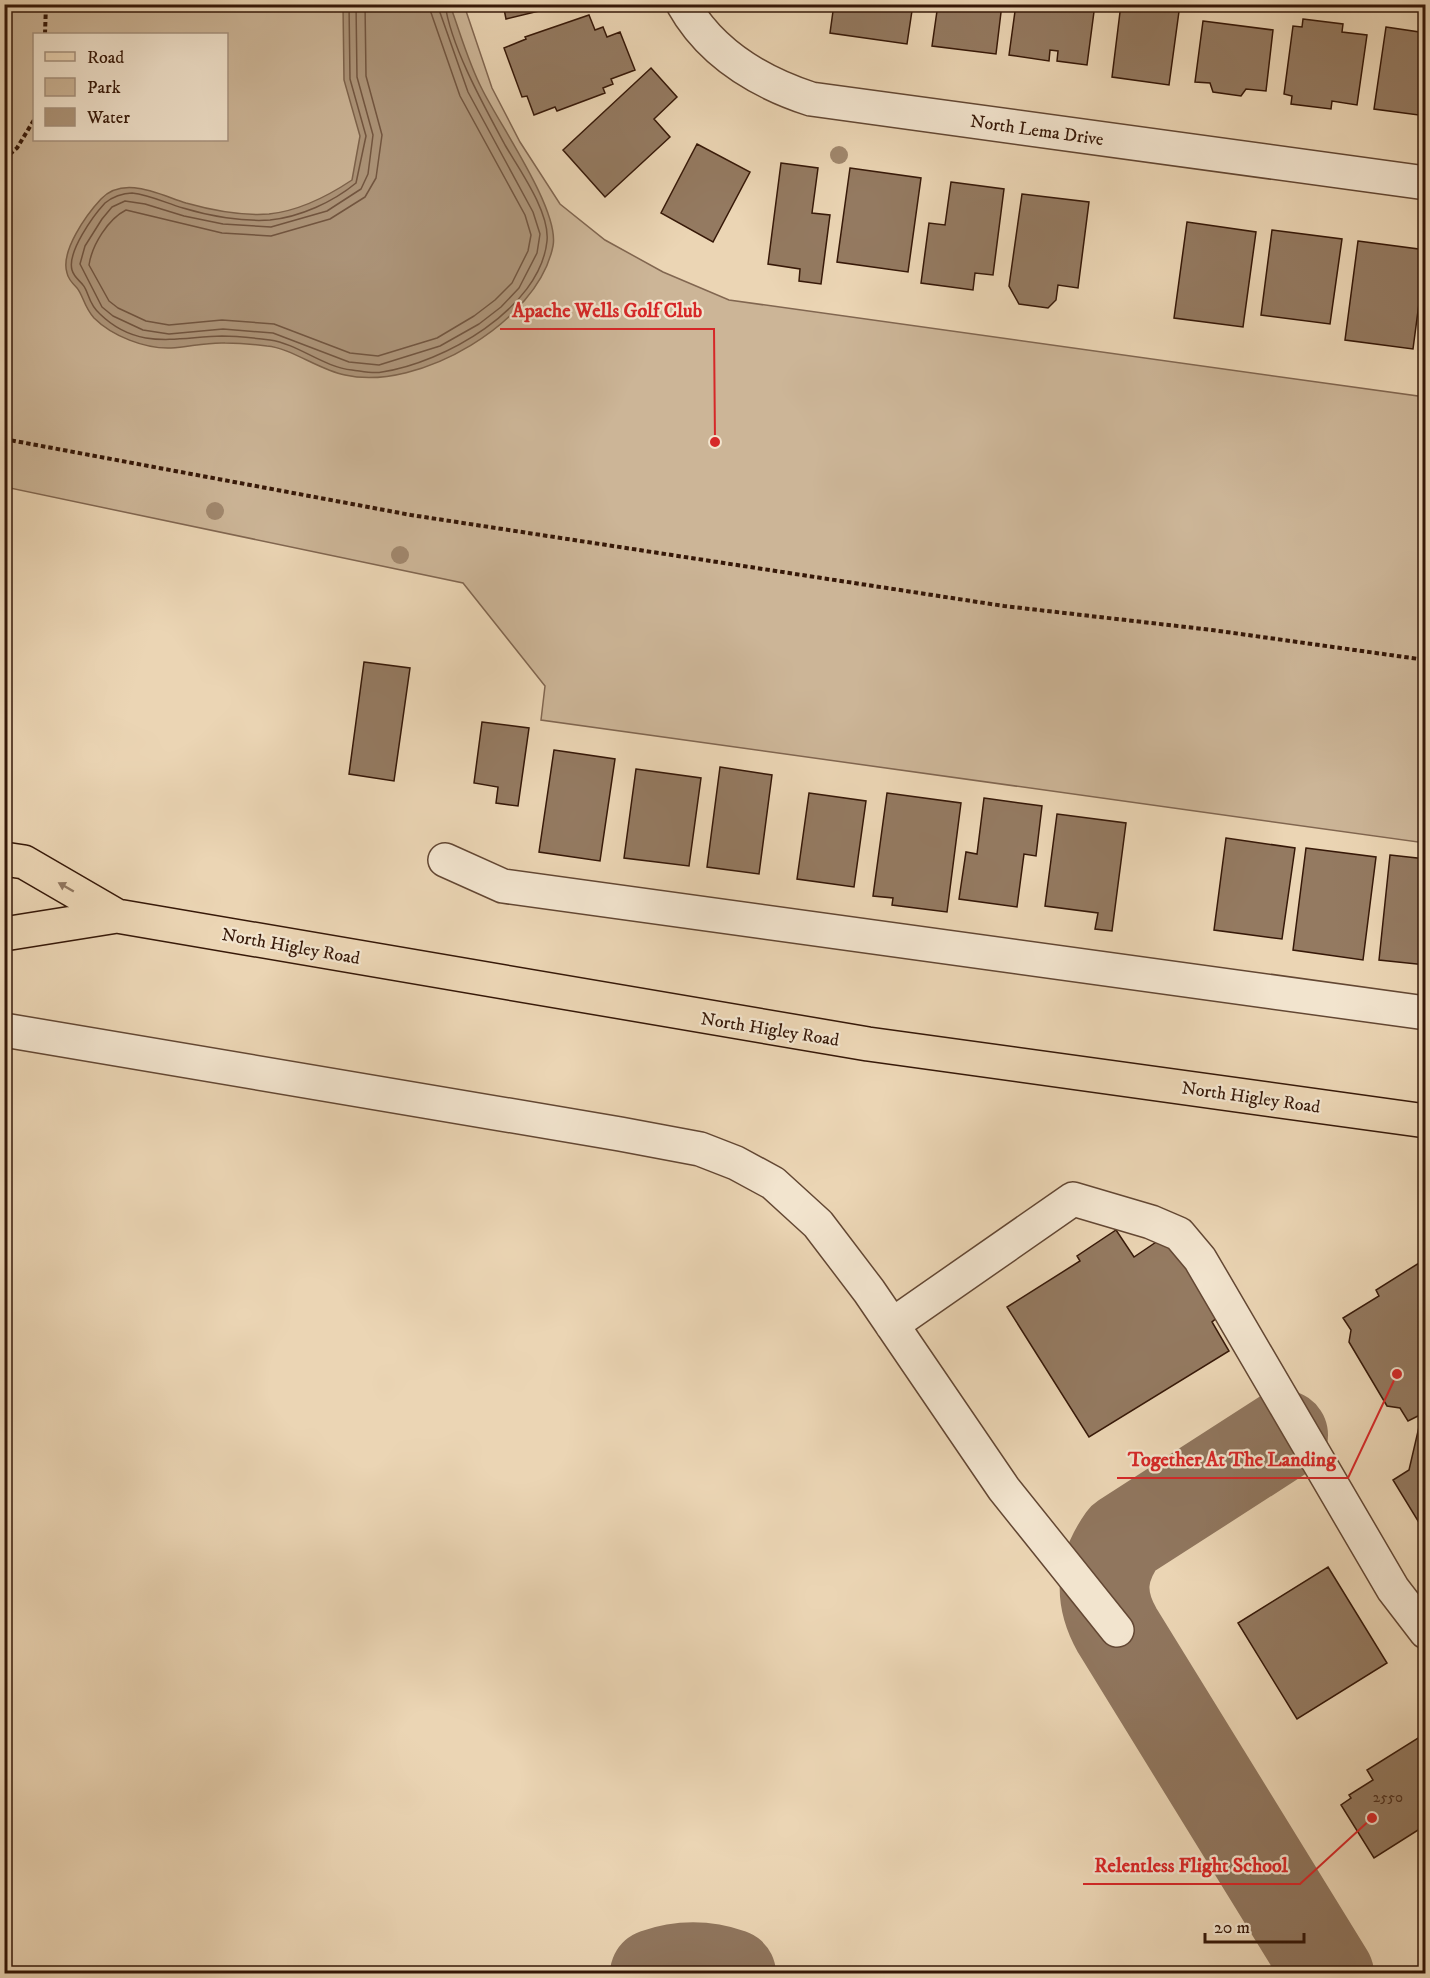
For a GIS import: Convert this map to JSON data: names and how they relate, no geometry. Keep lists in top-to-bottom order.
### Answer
{
  "streets": {
    "main road": ["North Higley Road"],
    "street": ["North Lema Drive"]
  },
  "places": ["Apache Wells Golf Club", "Together At The Landing", "Relentless Flight School"],
  "house_numbers": ["2550"],
  "legend": ["Road", "Park", "Water"],
  "scale_bar": "20 m"
}
